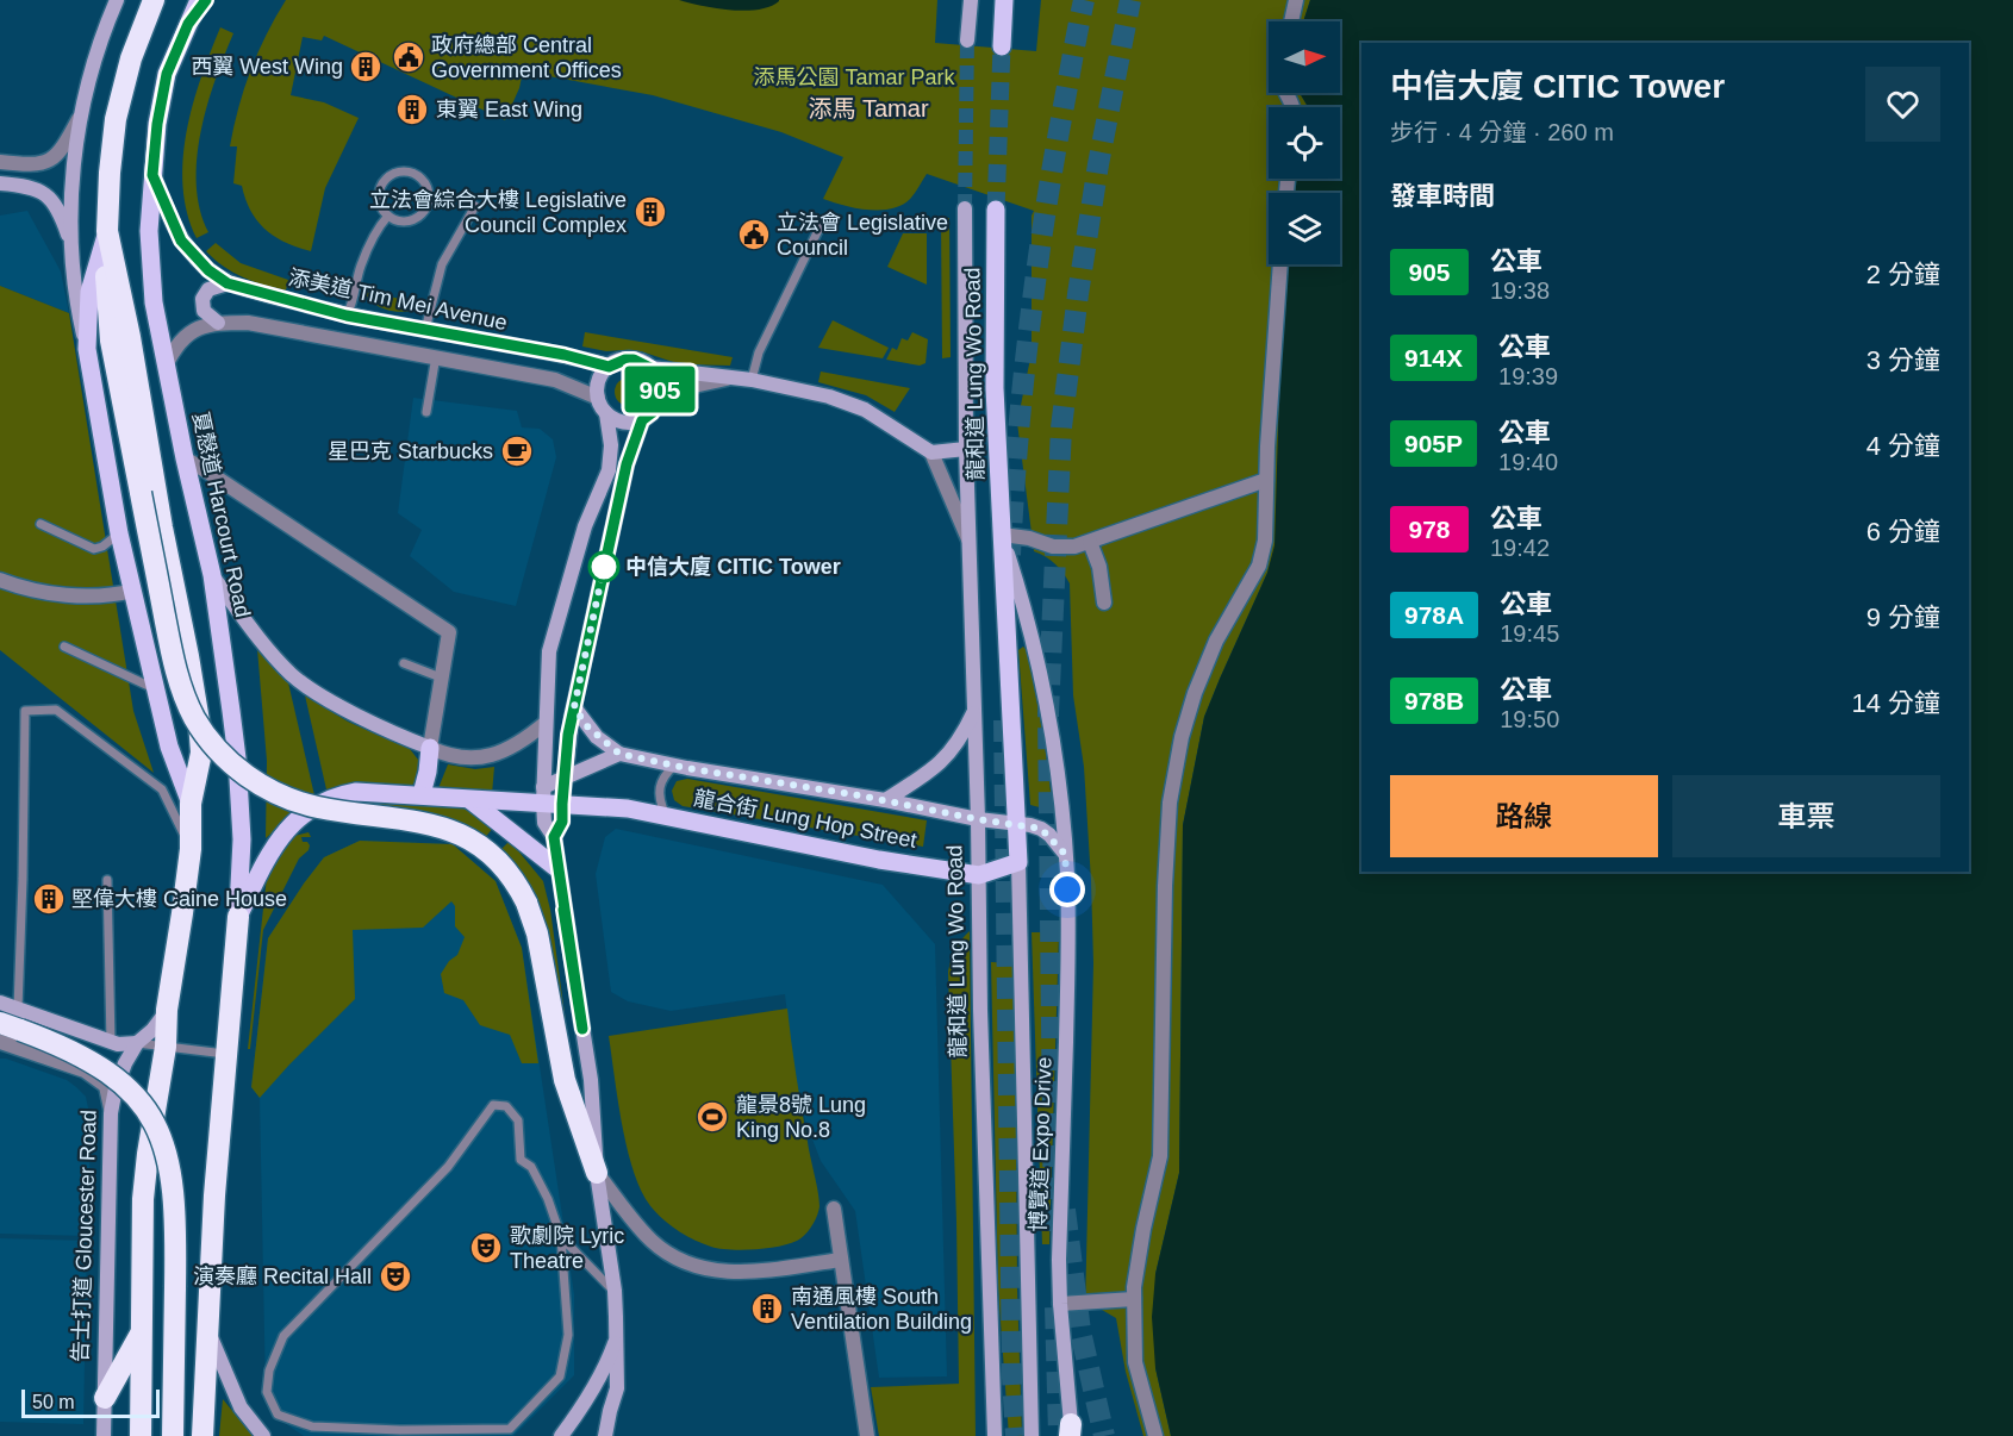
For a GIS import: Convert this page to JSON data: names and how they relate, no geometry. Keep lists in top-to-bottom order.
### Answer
{
  "streets": {
    "highway": ["夏慤道 Harcourt Road"],
    "main road": [
      "添美道 Tim Mei Avenue",
      "龍和道 Lung Wo Road",
      "龍合街 Lung Hop Street",
      "博覽道 Expo Drive",
      "告士打道 Gloucester Road"
    ]
  },
  "crossings": [
    ["添美道 Tim Mei Avenue", "夏慤道 Harcourt Road"],
    ["龍和道 Lung Wo Road", "龍合街 Lung Hop Street"],
    ["龍和道 Lung Wo Road", "博覽道 Expo Drive"],
    ["夏慤道 Harcourt Road", "龍合街 Lung Hop Street"]
  ],
  "districts": ["添馬 Tamar"],
  "parks": ["添馬公園 Tamar Park"],
  "places": {
    "public building": ["政府總部 Central Government Offices", "立法會 Legislative Council"],
    "building": [
      "西翼 West Wing",
      "東翼 East Wing",
      "立法會綜合大樓 Legislative Council Complex",
      "堅偉大樓 Caine House",
      "南通風樓 South Ventilation Building"
    ],
    "cafe": ["星巴克 Starbucks"],
    "other": ["中信大廈 CITIC Tower"],
    "sports": ["龍景8號 Lung King No.8"],
    "theatre": ["歌劇院 Lyric Theatre", "演奏廳 Recital Hall"]
  },
  "lines": ["bus line 905"],
  "scale_bar": "50 m",
  "north": "right",
  "page": {
    "on_map": "905",
    "heading": [
      ["中信大廈 CITIC Tower", "步行 · 4 分鐘 · 260 m"],
      "發車時間"
    ],
    "list": [
      {
        "mark": "905",
        "name": "公車",
        "note": "19:38",
        "value": "2 分鐘"
      },
      {
        "mark": "914X",
        "name": "公車",
        "note": "19:39",
        "value": "3 分鐘"
      },
      {
        "mark": "905P",
        "name": "公車",
        "note": "19:40",
        "value": "4 分鐘"
      },
      {
        "mark": "978",
        "name": "公車",
        "note": "19:42",
        "value": "6 分鐘"
      },
      {
        "mark": "978A",
        "name": "公車",
        "note": "19:45",
        "value": "9 分鐘"
      },
      {
        "mark": "978B",
        "name": "公車",
        "note": "19:50",
        "value": "14 分鐘"
      }
    ],
    "buttons": ["路線", "車票"],
    "scale": "50 m"
  }
}
